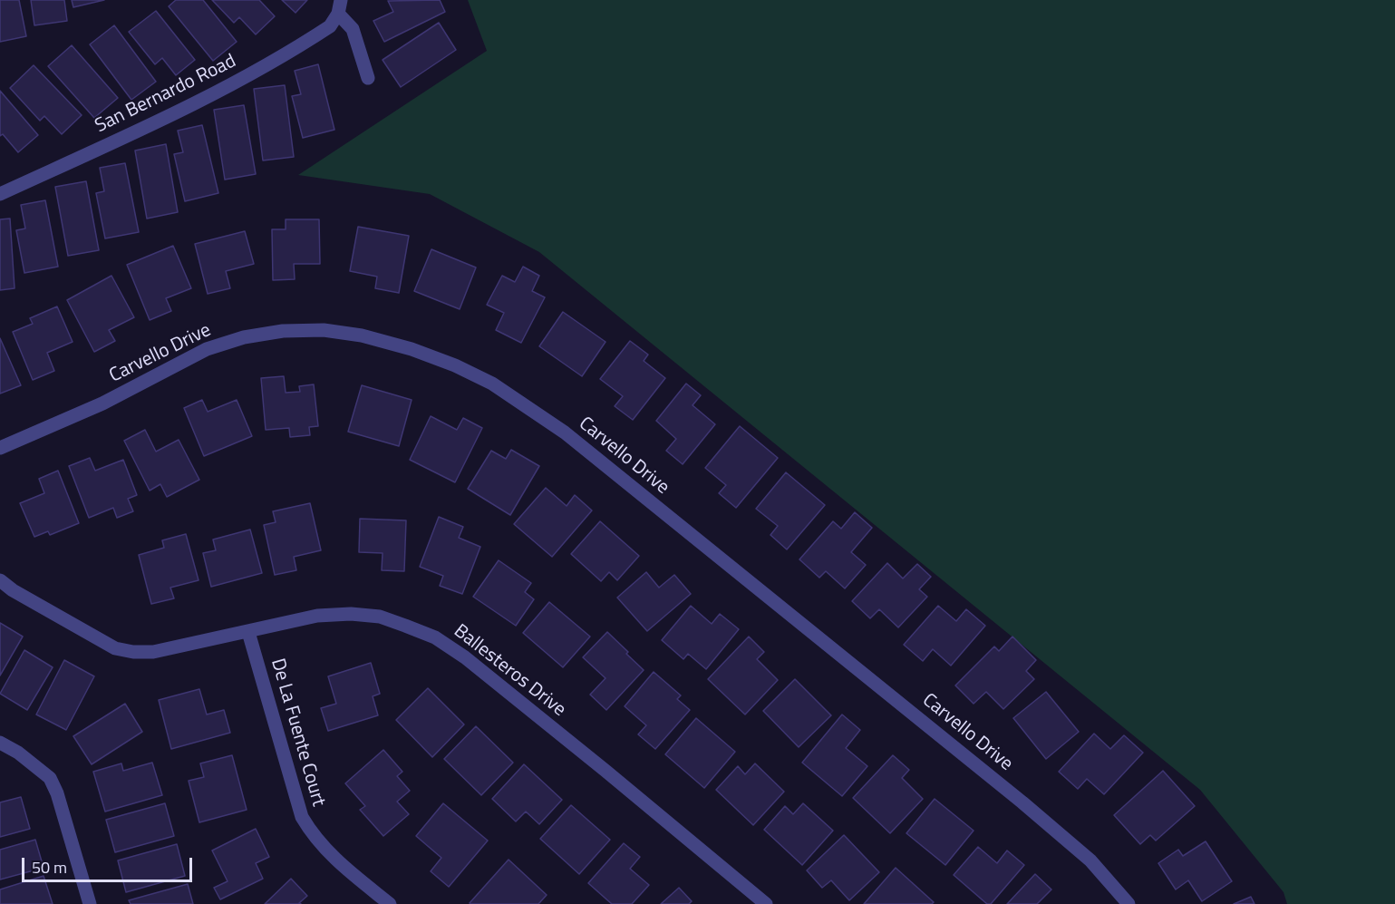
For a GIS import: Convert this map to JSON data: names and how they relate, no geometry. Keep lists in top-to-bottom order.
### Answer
{
  "streets": {
    "street": [
      "San Bernardo Road",
      "Carvello Drive",
      "Ballesteros Drive",
      "De La Fuente Court"
    ]
  },
  "crossings": [
    ["Ballesteros Drive", "De La Fuente Court"]
  ],
  "scale_bar": "50 m"
}
